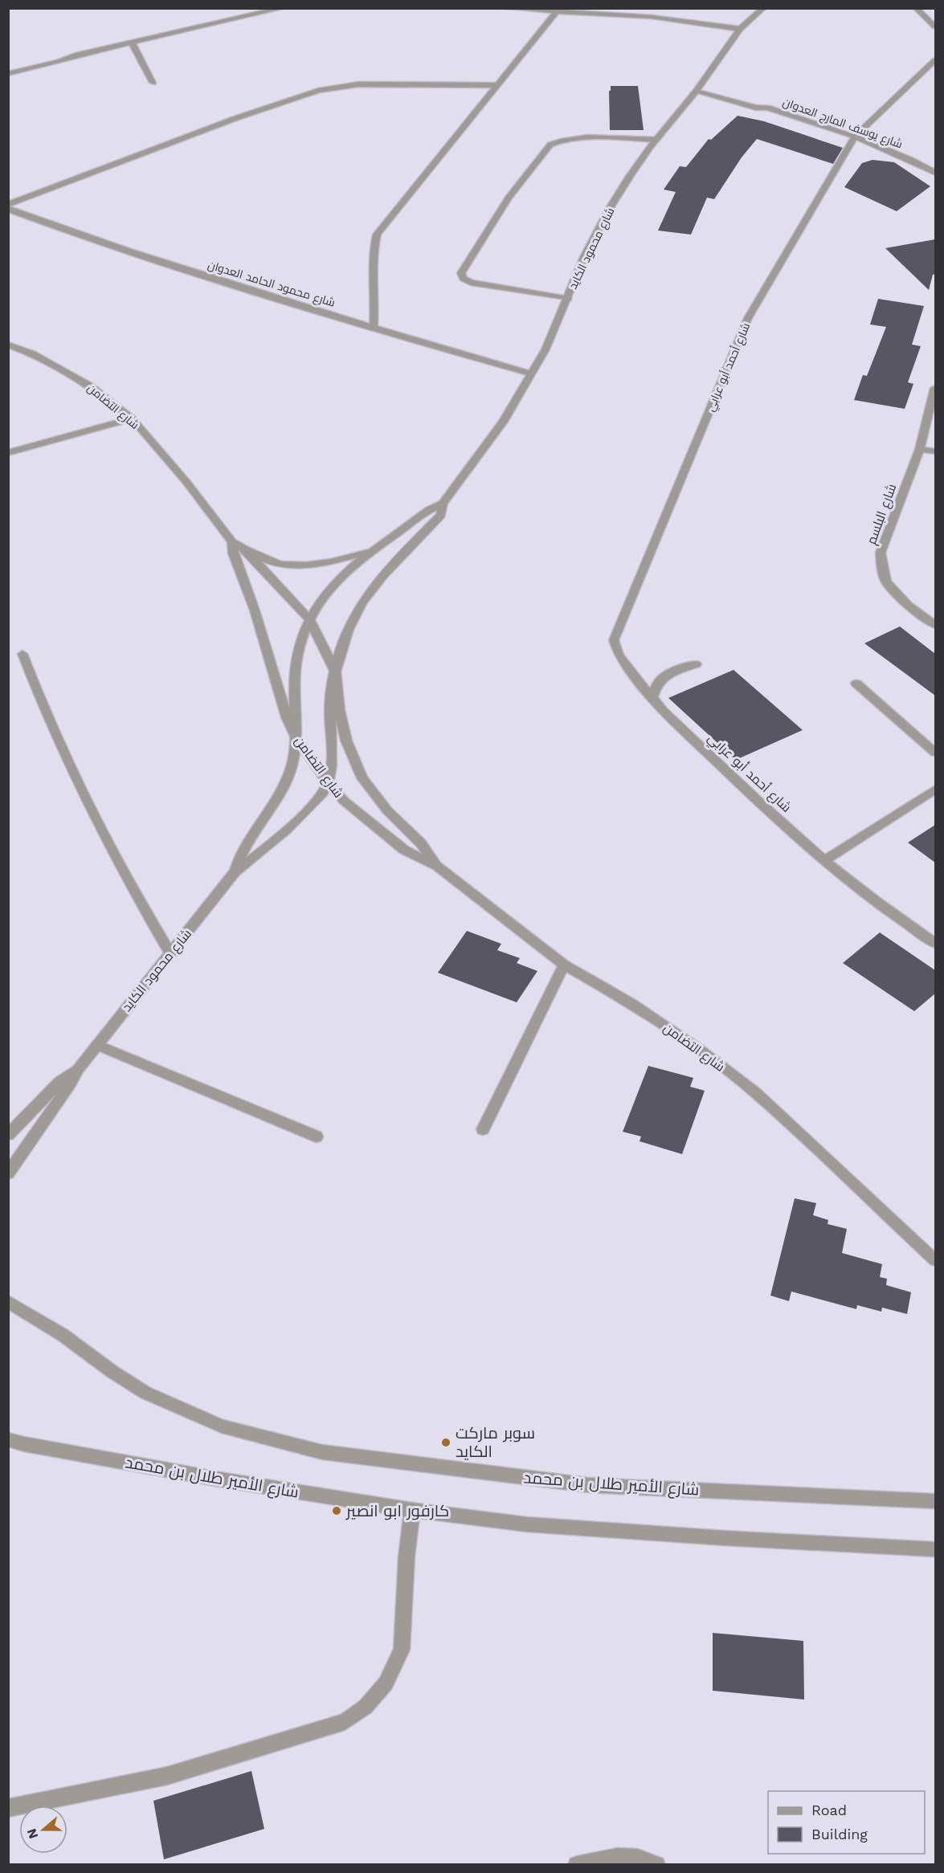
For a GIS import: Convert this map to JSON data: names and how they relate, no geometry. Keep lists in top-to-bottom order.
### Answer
{
  "streets": {
    "street": [
      "شارع يوسف المارج العدوان",
      "شارع محمود الكايد",
      "شارع محمود الحامد العدوان",
      "شارع أحمد أبو عرابي",
      "شارع التضامن",
      "شارع البلسم",
      "شارع الأمير طلال بن محمد"
    ]
  },
  "crossings": [
    ["شارع يوسف المارج العدوان", "شارع محمود الكايد"],
    ["شارع يوسف المارج العدوان", "شارع أحمد أبو عرابي"],
    ["شارع محمود الكايد", "شارع محمود الحامد العدوان"],
    ["شارع محمود الكايد", "شارع التضامن"]
  ],
  "places": ["سوبر ماركت الكايد", "كارفور ابو انصير"],
  "legend": ["Road", "Building"],
  "north": "left"
}
